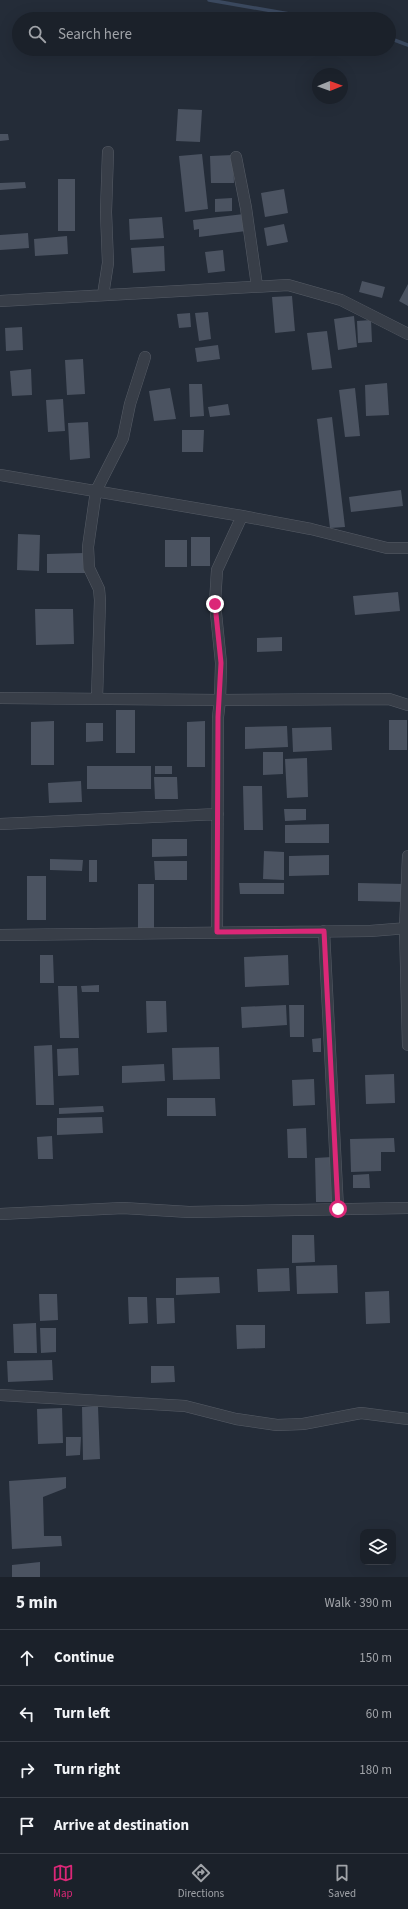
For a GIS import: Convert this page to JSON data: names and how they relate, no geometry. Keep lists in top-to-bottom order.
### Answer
{
  "north": "right",
  "page": {
    "search": "Search here",
    "heading": ["5 min", "Walk · 390 m"],
    "list": [
      ["Continue", "150 m"],
      ["Turn left", "60 m"],
      ["Turn right", "180 m"],
      "Arrive at destination"
    ],
    "nav": ["Map", "Directions", "Saved"]
  }
}
